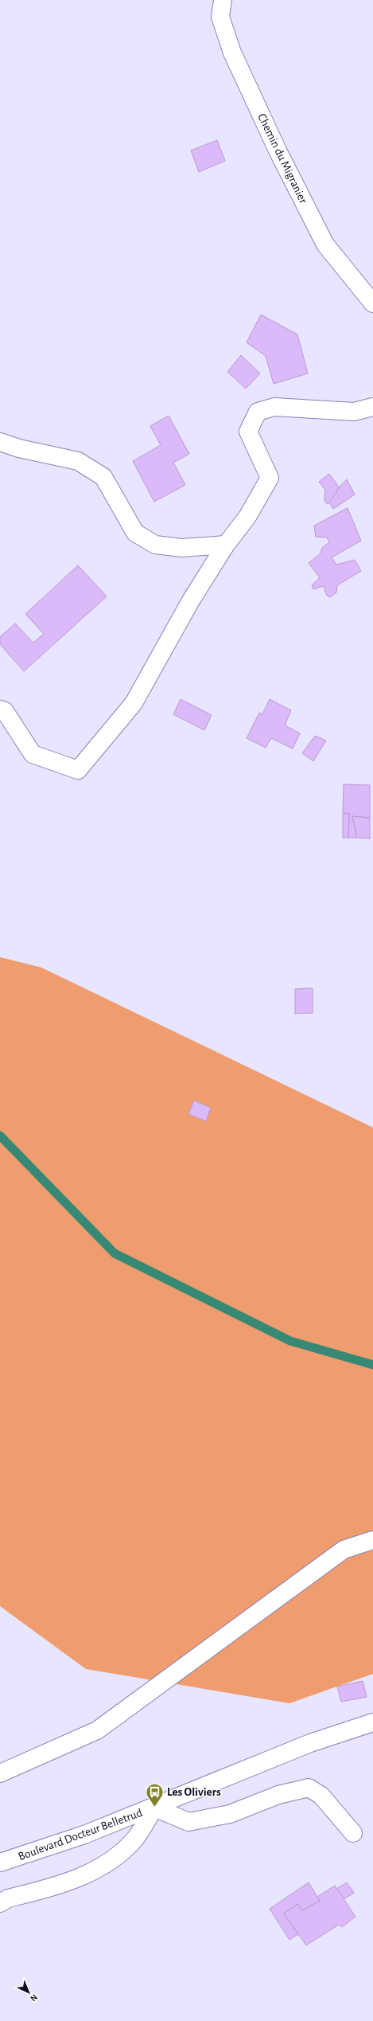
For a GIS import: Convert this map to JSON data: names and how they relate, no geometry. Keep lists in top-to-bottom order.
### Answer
{
  "streets": {
    "street": ["Chemin du Migranier", "Boulevard Docteur Belletrud"]
  },
  "places": {
    "bus stop": ["Les Oliviers"]
  },
  "north": "bottom right"
}
